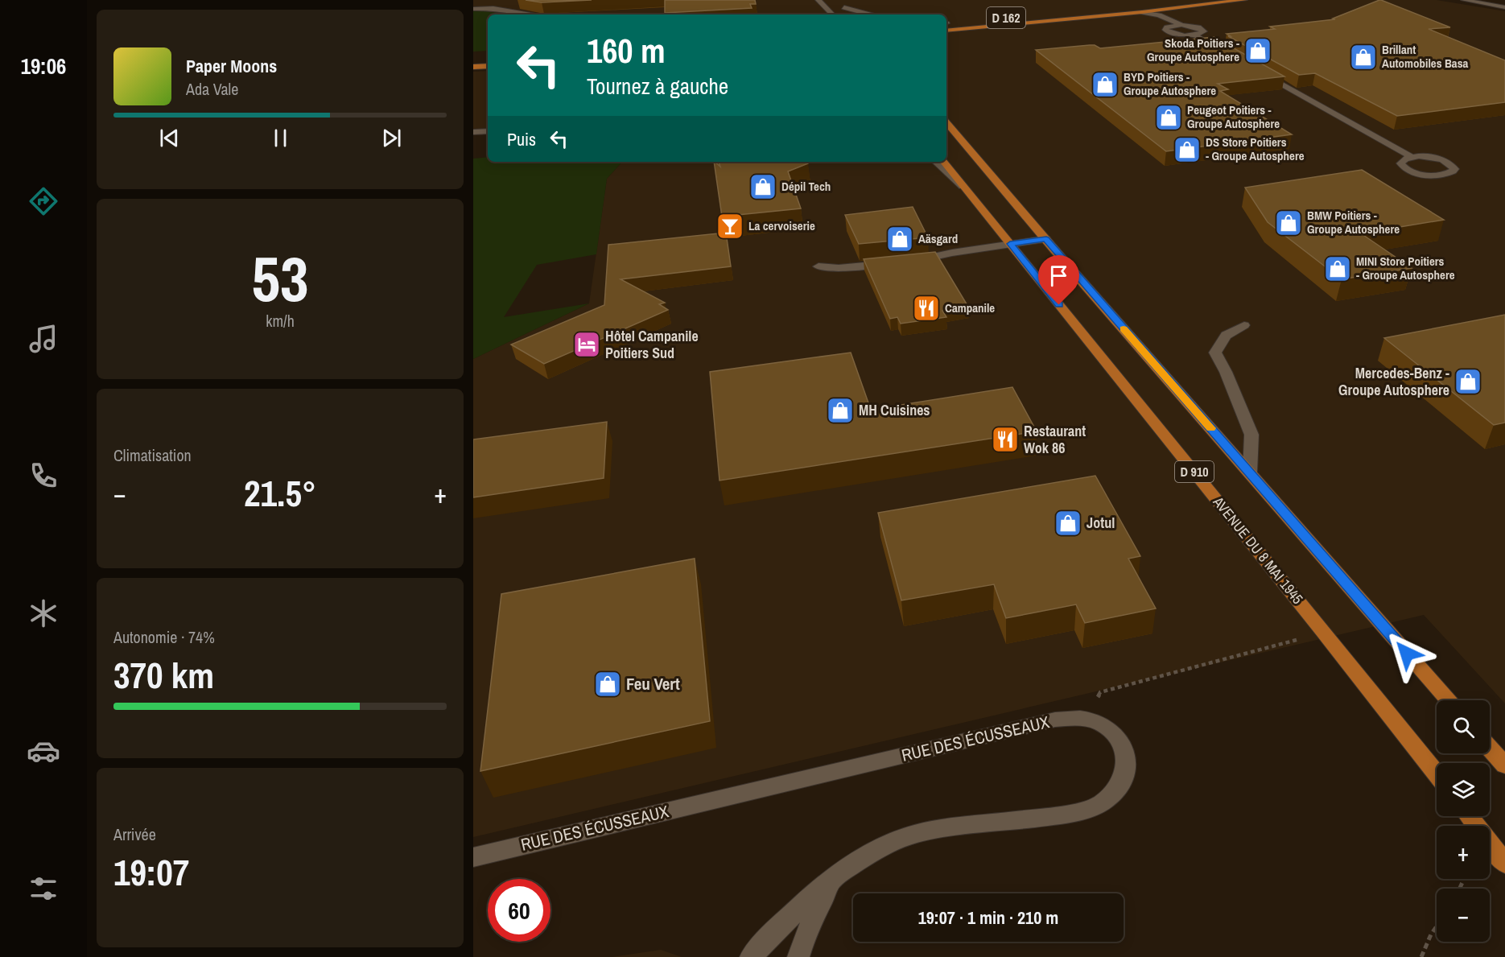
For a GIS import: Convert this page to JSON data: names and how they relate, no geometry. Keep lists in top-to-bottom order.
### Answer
{
  "streets": {
    "main road": ["D 162", "D 910", "AVENUE DU 8 MAI 1945"],
    "street": ["RUE DES ÉCUSSEAUX"]
  },
  "places": {
    "shop": [
      "Skoda Poitiers - Groupe Autosphere",
      "Brillant Automobiles Basa",
      "BYD Poitiers - Groupe Autosphere",
      "Peugeot Poitiers - Groupe Autosphere",
      "DS Store Poitiers - Groupe Autosphere",
      "Dépil Tech",
      "BMW Poitiers - Groupe Autosphere",
      "Aäsgard",
      "MINI Store Poitiers - Groupe Autosphere",
      "Mercedes-Benz - Groupe Autosphere",
      "MH Cuisines",
      "Jotul",
      "Feu Vert"
    ],
    "bar": ["La cervoiserie"],
    "restaurant": ["Campanile", "Restaurant Wok 86"],
    "hotel": ["Hôtel Campanile Poitiers Sud"]
  },
  "page": {
    "tabs": "19:06",
    "turn": ["160 m", "Tournez à gauche"],
    "song": ["Paper Moons", "Ada Vale"],
    "then": "Puis",
    "tile": [
      ["53", "km/h"],
      "Climatisation",
      ["Autonomie · 74%", "370 km"],
      ["Arrivée", "19:07"]
    ],
    "heat": ["−", "21.5°", "+"],
    "map_buttons": ["+", "−"],
    "limit": "60",
    "trip": "19:07 · 1 min · 210 m"
  }
}
